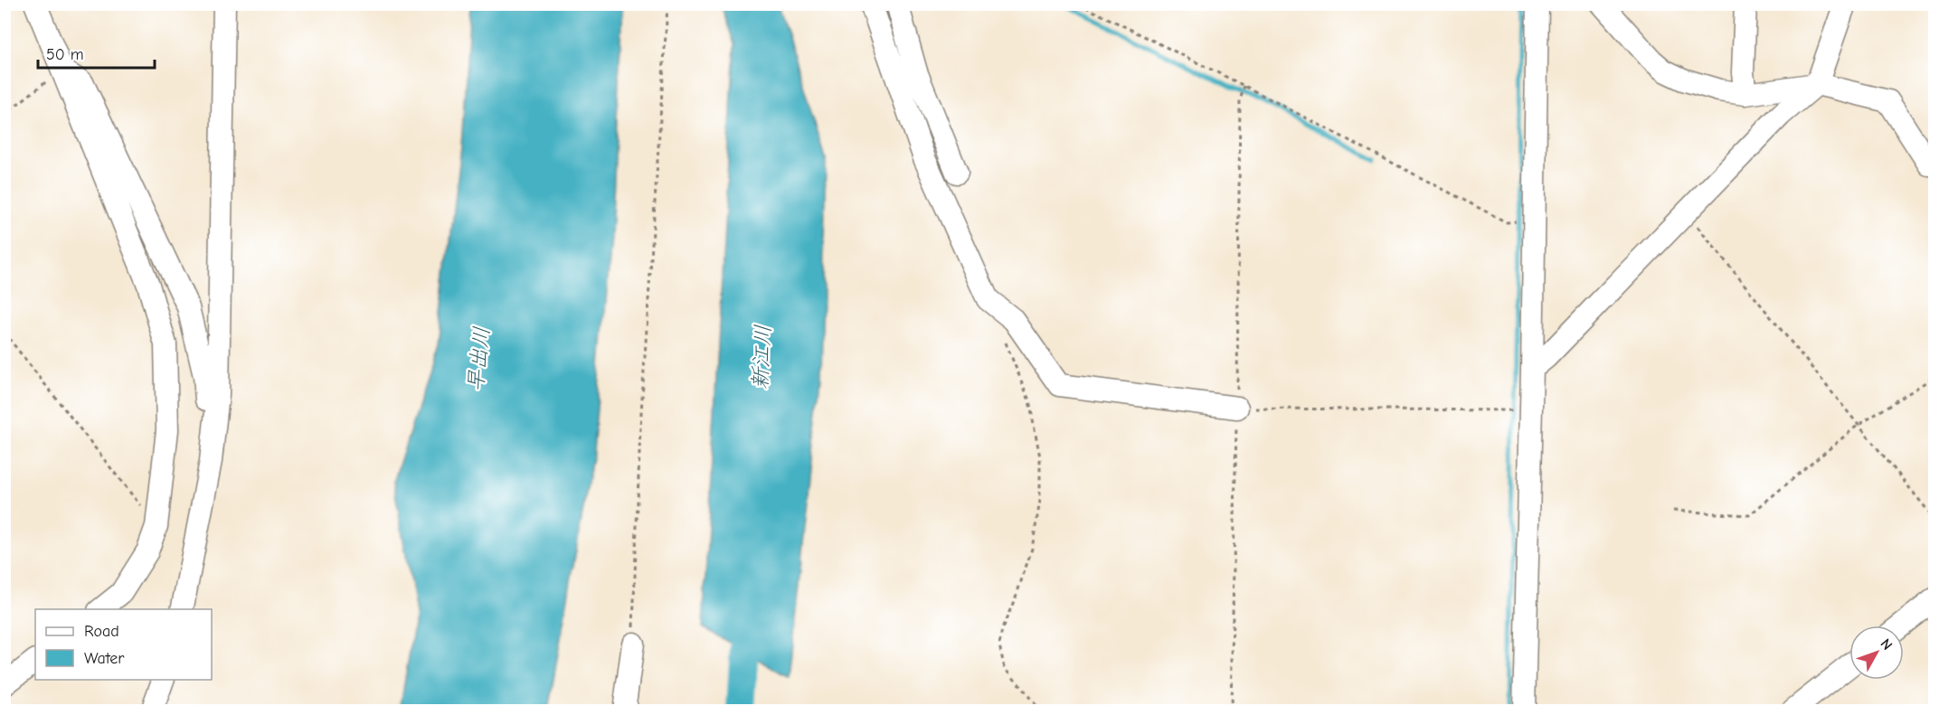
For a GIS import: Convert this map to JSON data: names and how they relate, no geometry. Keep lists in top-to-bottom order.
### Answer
{
  "water": ["新江川", "早出川"],
  "legend": ["Road", "Water"],
  "scale_bar": "50 m",
  "north": "top right"
}
